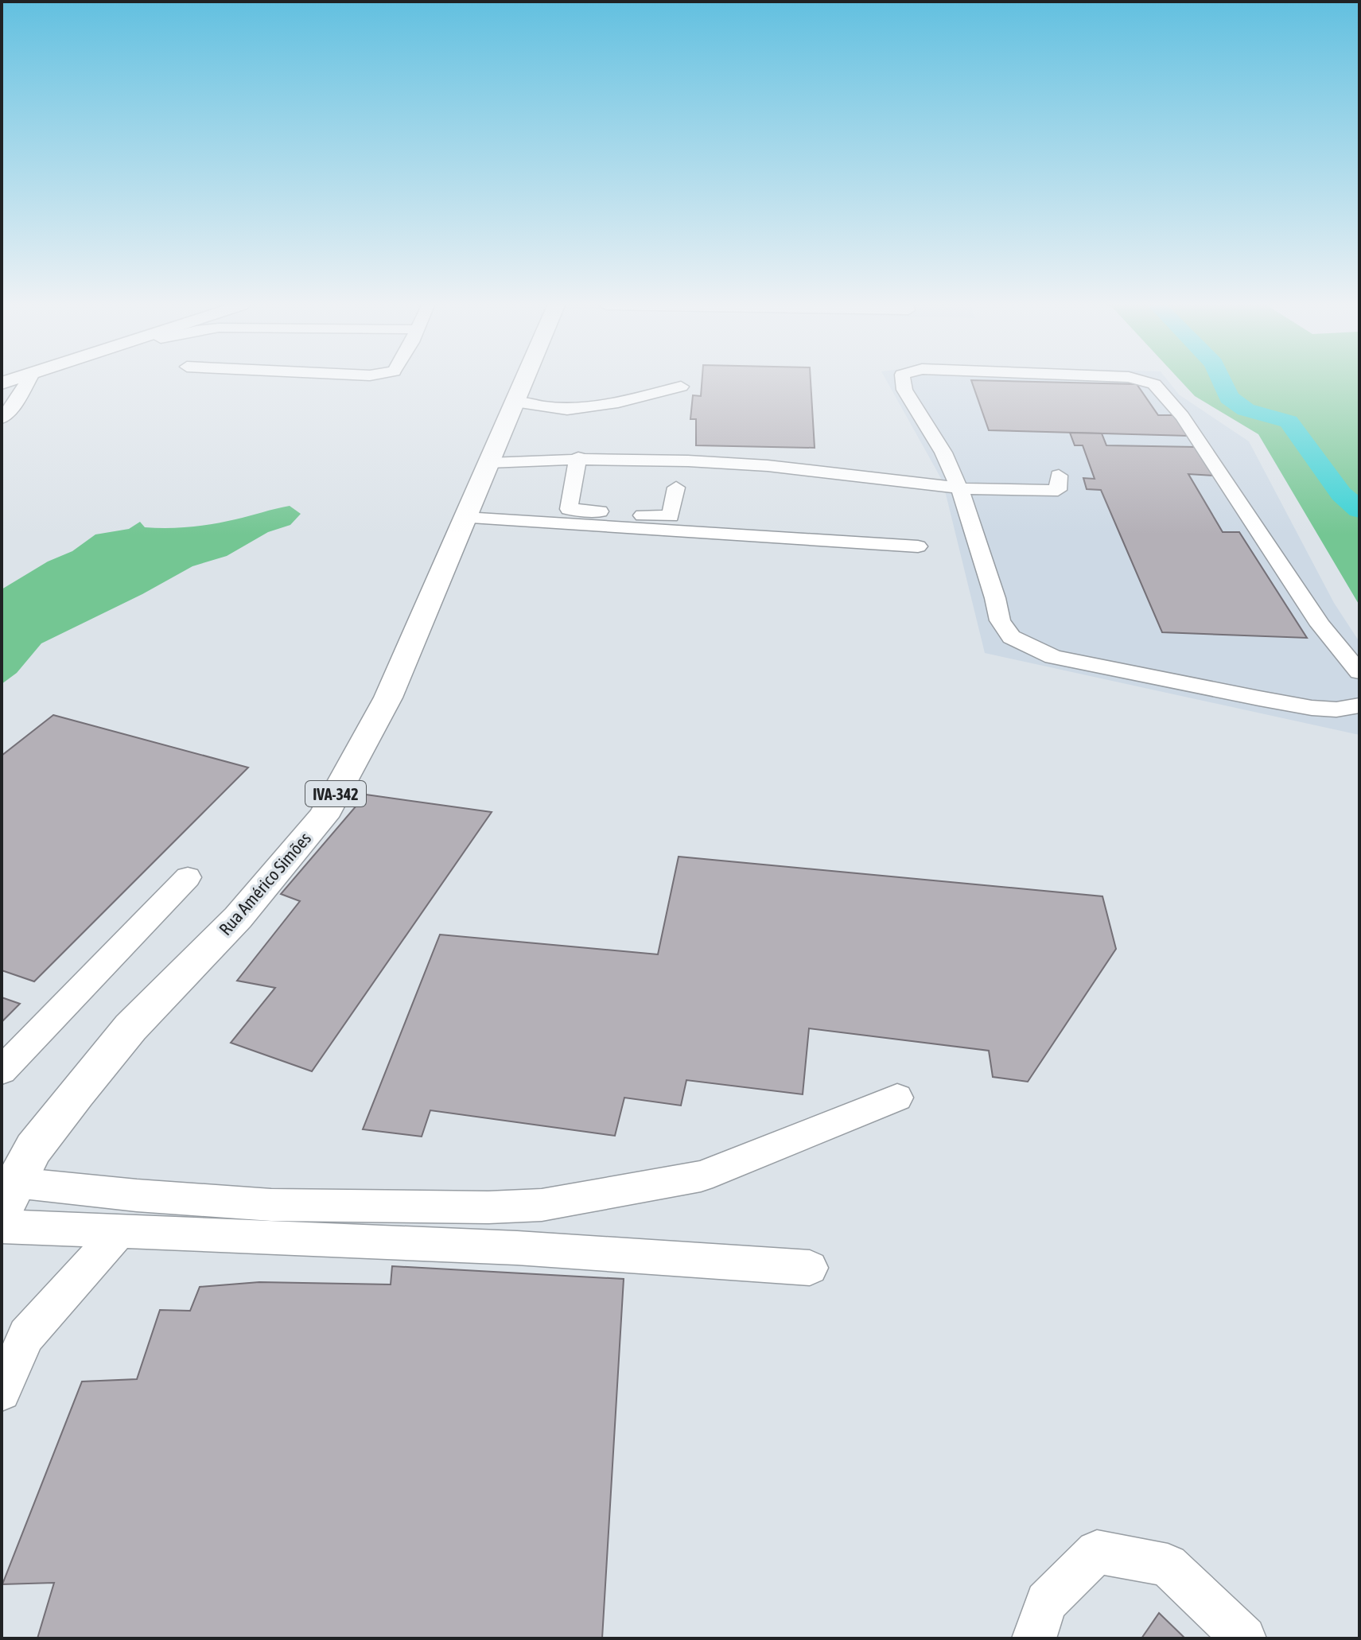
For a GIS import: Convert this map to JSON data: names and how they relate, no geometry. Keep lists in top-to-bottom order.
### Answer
{
  "streets": {
    "main road": ["IVA-342", "Rua Américo Simões"]
  }
}
